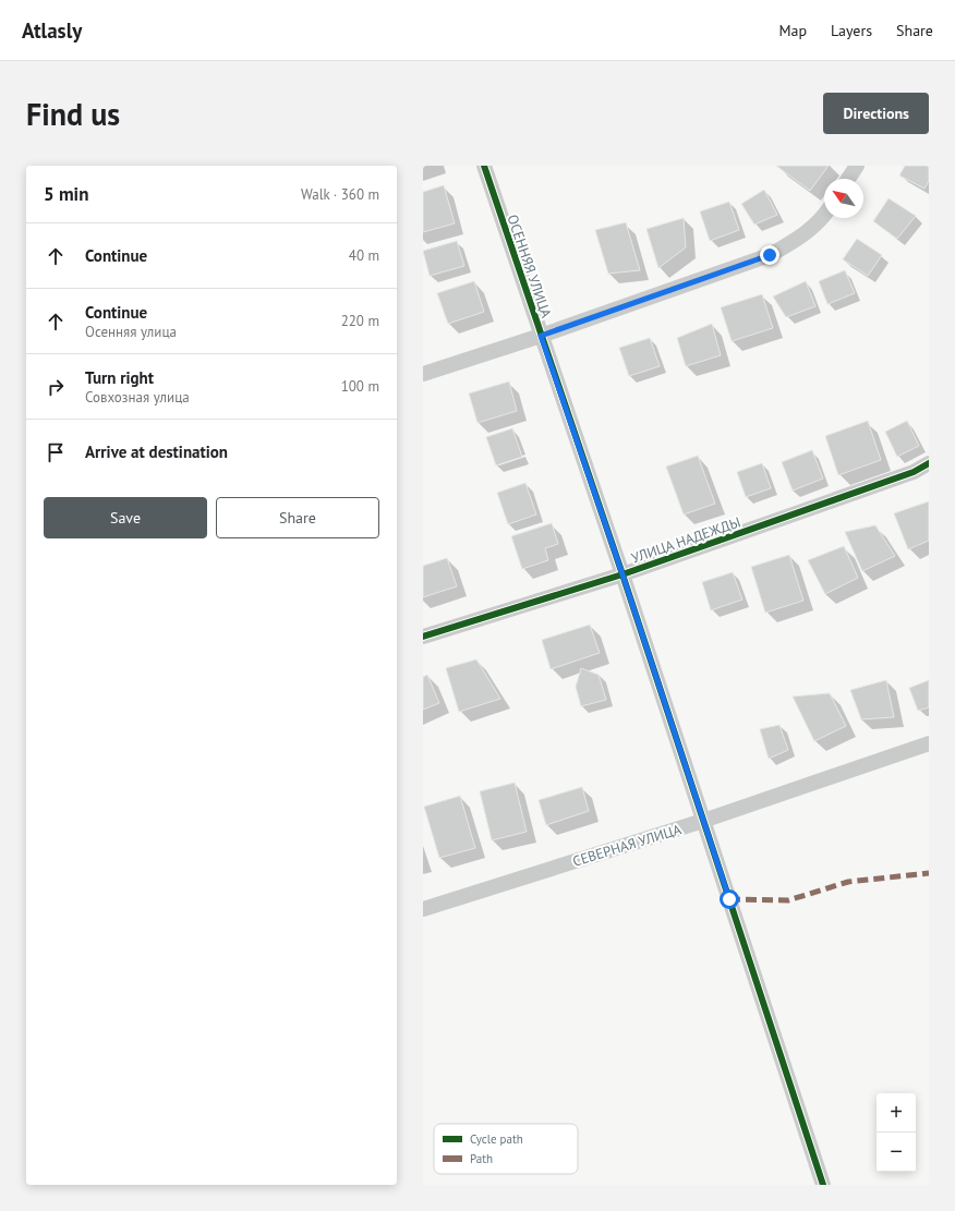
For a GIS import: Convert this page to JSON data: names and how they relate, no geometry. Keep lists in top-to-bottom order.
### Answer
{
  "streets": {
    "street": ["ОСЕННЯЯ УЛИЦА", "УЛИЦА НАДЕЖДЫ", "СЕВЕРНАЯ УЛИЦА"]
  },
  "crossings": [
    ["ОСЕННЯЯ УЛИЦА", "УЛИЦА НАДЕЖДЫ"],
    ["ОСЕННЯЯ УЛИЦА", "СЕВЕРНАЯ УЛИЦА"]
  ],
  "legend": ["Cycle path", "Path"],
  "north": "top left",
  "page": {
    "header": "Atlasly",
    "nav": ["Map", "Layers", "Share"],
    "buttons": [
      "Directions",
      ["Save", "Share"]
    ],
    "title": "Find us",
    "heading": ["5 min", "Walk · 360 m"],
    "list": [
      ["Continue", "40 m"],
      ["Continue", "Осенняя улица", "220 m"],
      ["Turn right", "Совхозная улица", "100 m"],
      "Arrive at destination"
    ],
    "map_buttons": ["+", "−"]
  }
}
